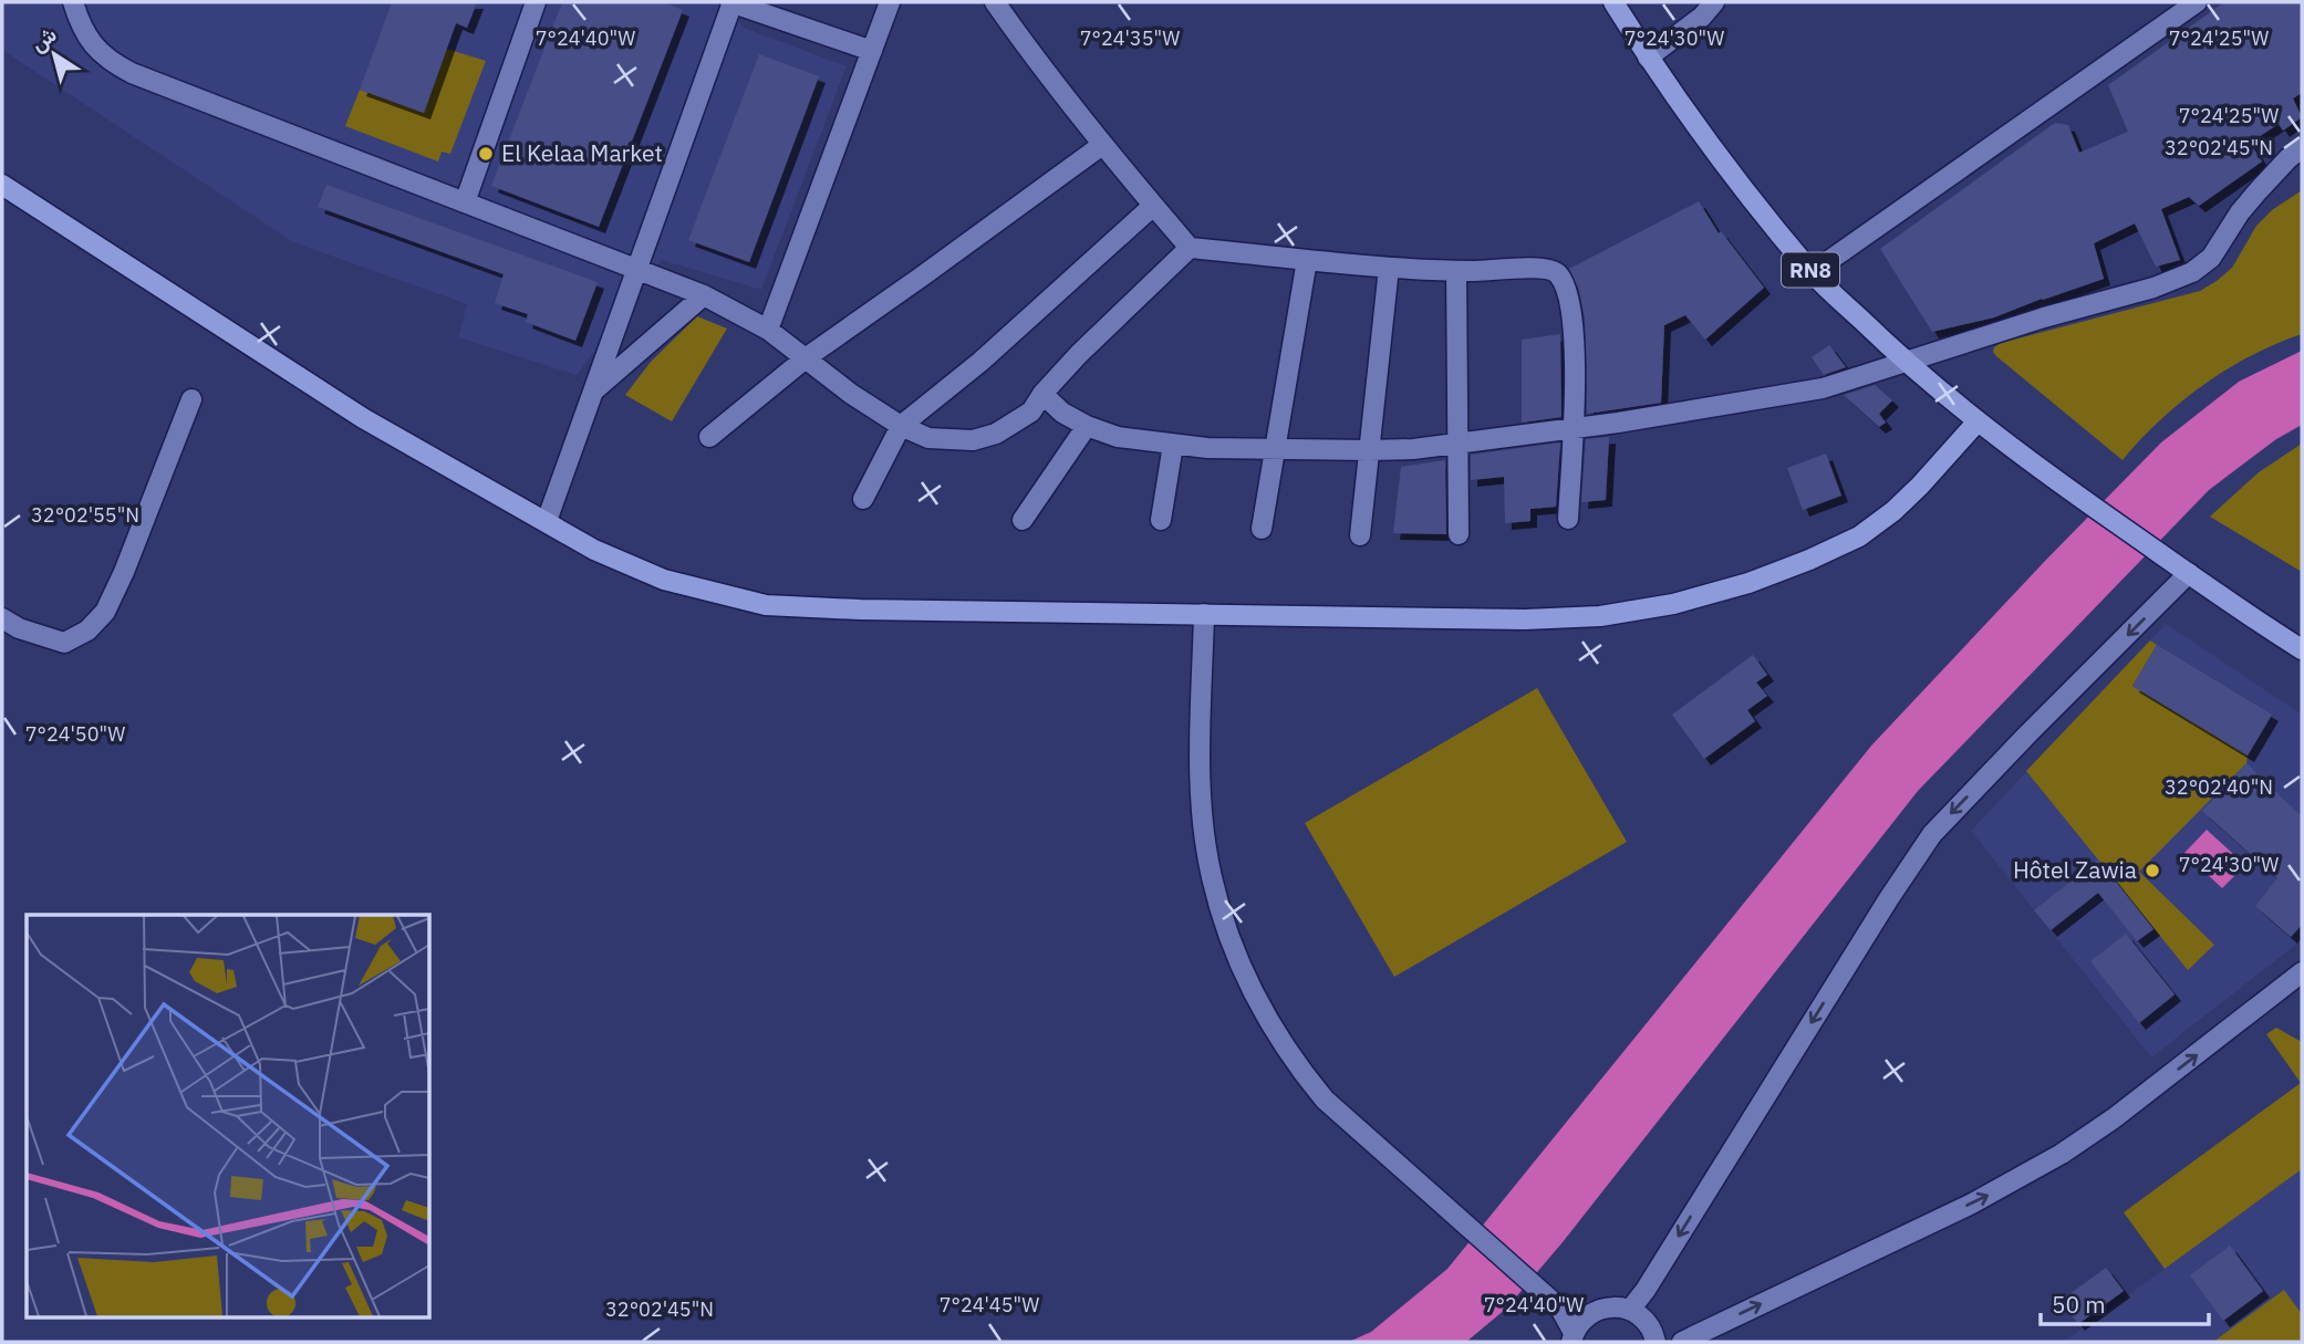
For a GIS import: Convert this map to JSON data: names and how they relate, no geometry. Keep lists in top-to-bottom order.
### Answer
{
  "streets": {
    "main road": ["RN8"]
  },
  "places": ["El Kelaa Market", "Hôtel Zawia"],
  "scale_bar": "50 m",
  "north": "top left",
  "coordinates": [
    "7°24'40\"W",
    "7°24'35\"W",
    "7°24'30\"W",
    "7°24'25\"W",
    "32°02'45\"N",
    "32°02'55\"N",
    "7°24'50\"W",
    "32°02'40\"N",
    "7°24'45\"W"
  ]
}
